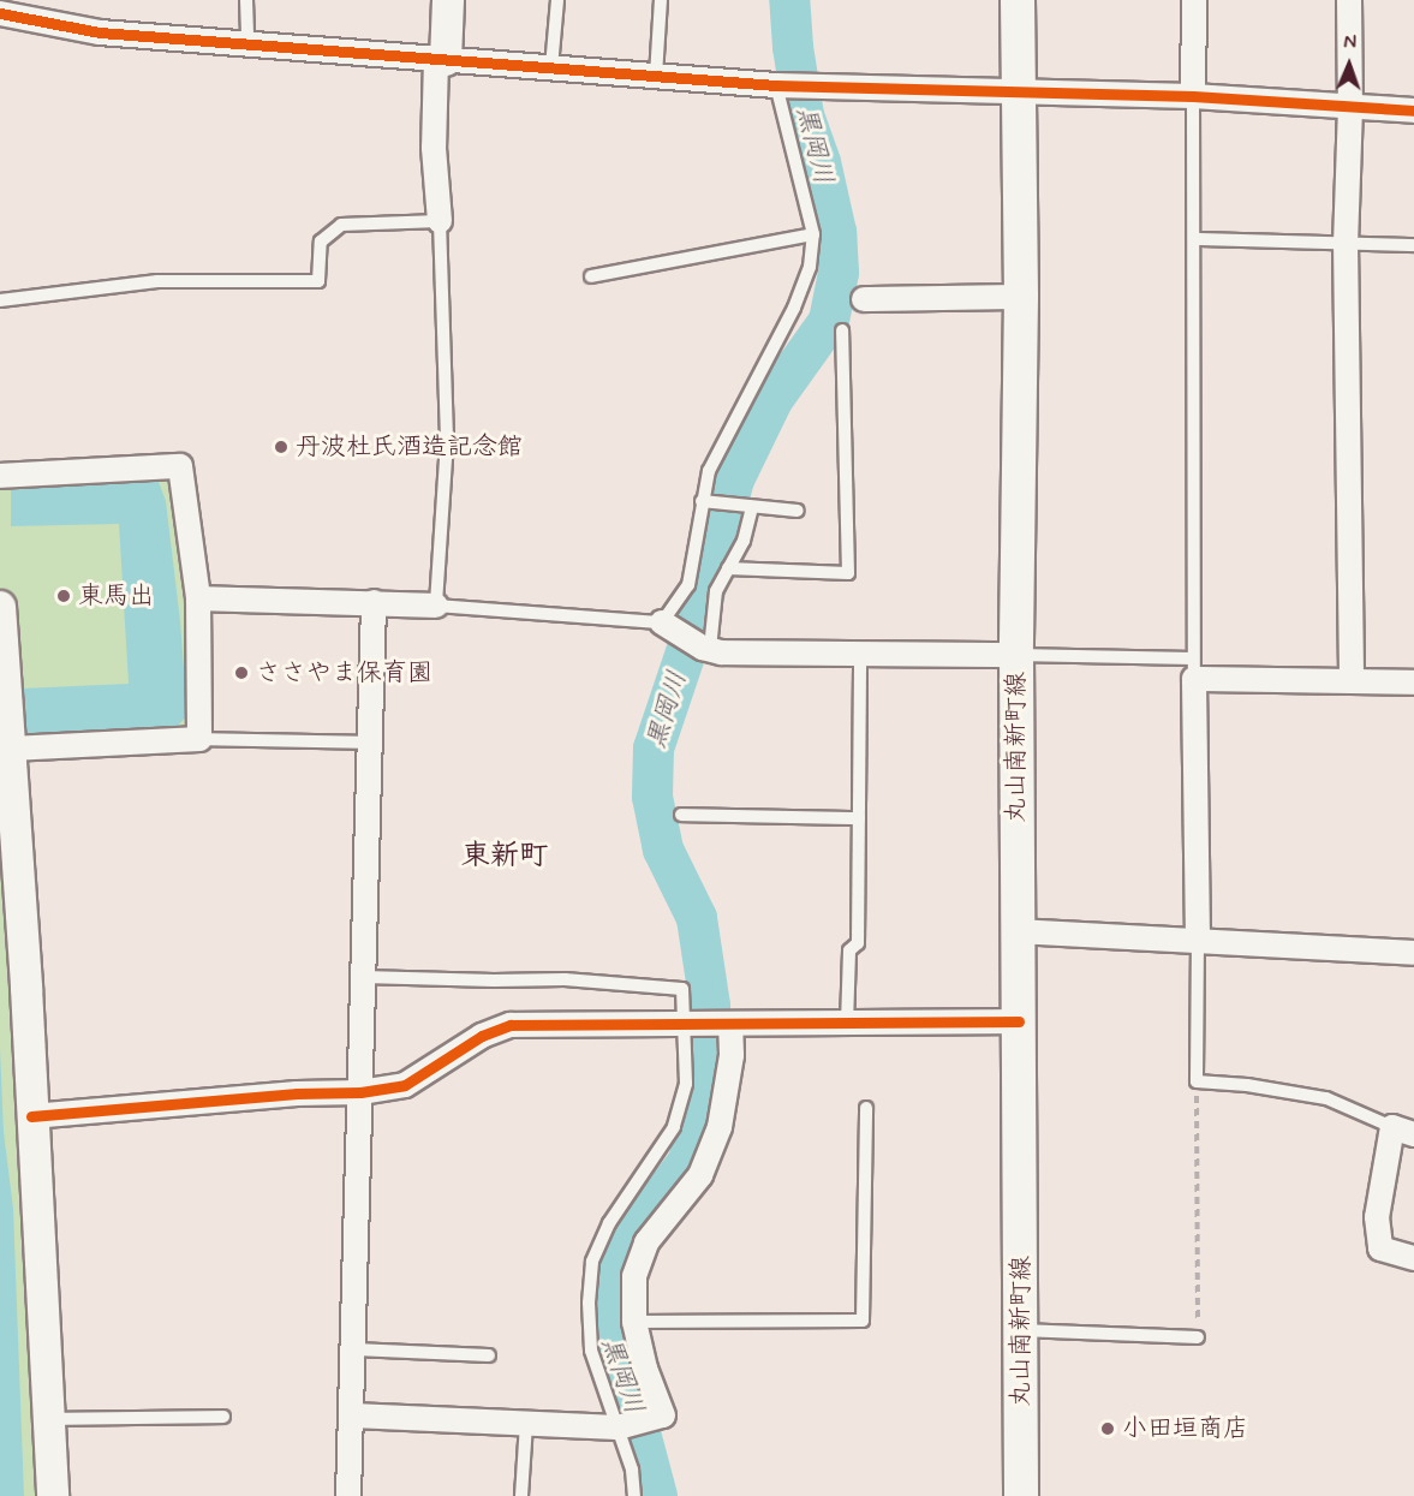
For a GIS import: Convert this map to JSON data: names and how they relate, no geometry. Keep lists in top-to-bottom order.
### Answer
{
  "streets": {
    "main road": ["丸山南新町線"]
  },
  "districts": ["東新町"],
  "water": ["黒岡川"],
  "places": [
    "丹波杜氏酒造記念館",
    "東馬出",
    "ささやま保育園",
    "小田垣商店"
  ],
  "north": "top"
}
